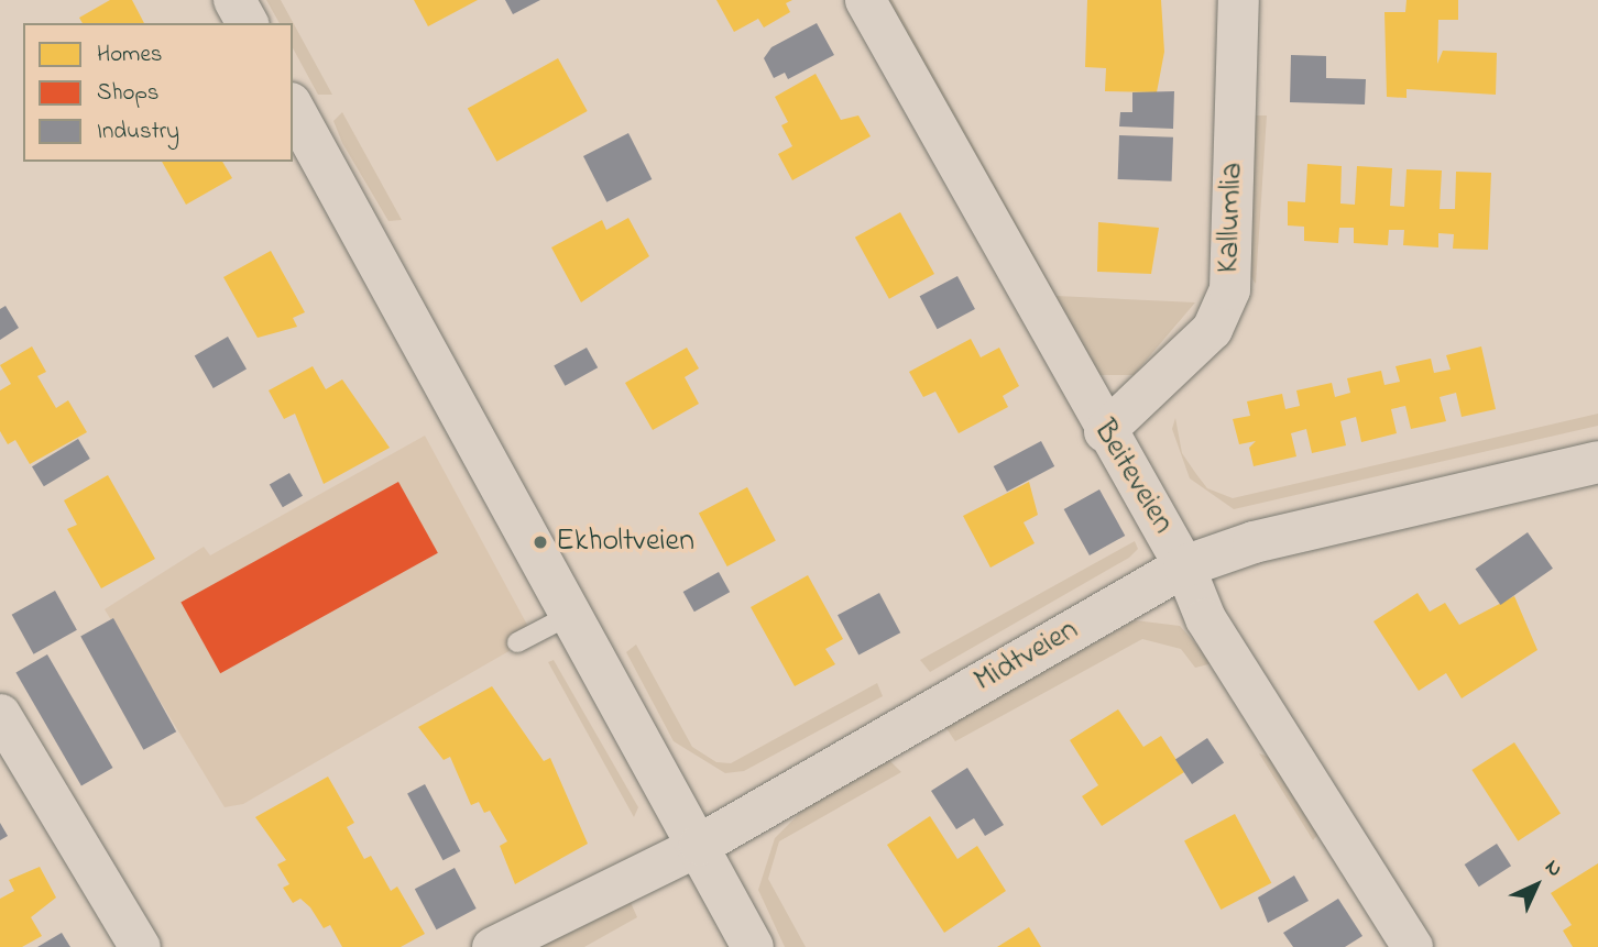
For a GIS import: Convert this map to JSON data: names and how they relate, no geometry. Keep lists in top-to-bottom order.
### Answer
{
  "streets": {
    "street": ["Kallumlia", "Beiteveien", "Midtveien"]
  },
  "crossings": [
    ["Kallumlia", "Beiteveien"],
    ["Beiteveien", "Midtveien"]
  ],
  "places": ["Ekholtveien"],
  "legend": ["Homes", "Shops", "Industry"],
  "north": "top right"
}
